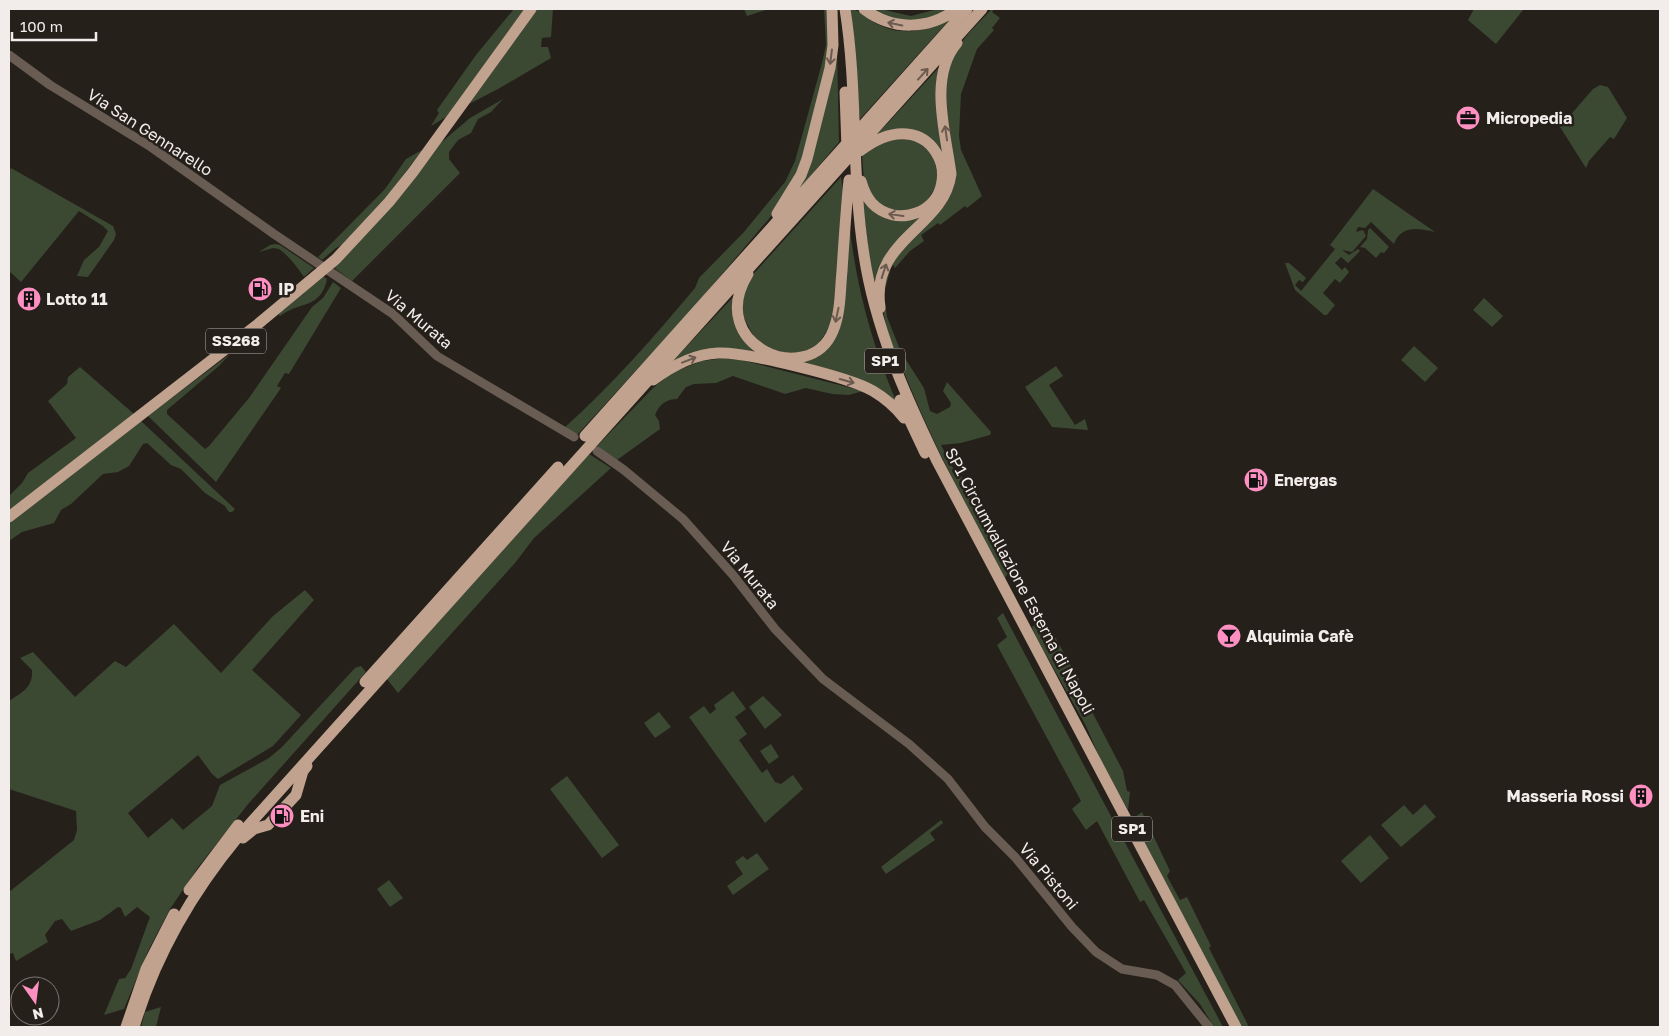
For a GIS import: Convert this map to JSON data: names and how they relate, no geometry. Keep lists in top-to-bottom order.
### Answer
{
  "streets": {
    "highway": ["SS268", "SP1", "SP1 Circumvallazione Esterna di Napoli"],
    "street": ["Via San Gennarello", "Via Murata", "Via Pistoni"]
  },
  "crossings": [
    ["Via San Gennarello", "Via Murata"],
    ["Via Murata", "Via Pistoni"]
  ],
  "places": {
    "office": ["Micropedia"],
    "fuel station": ["IP", "Energas", "Eni"],
    "building": ["Lotto 11", "Masseria Rossi"],
    "bar": ["Alquimia Cafè"]
  },
  "scale_bar": "100 m",
  "north": "bottom"
}
